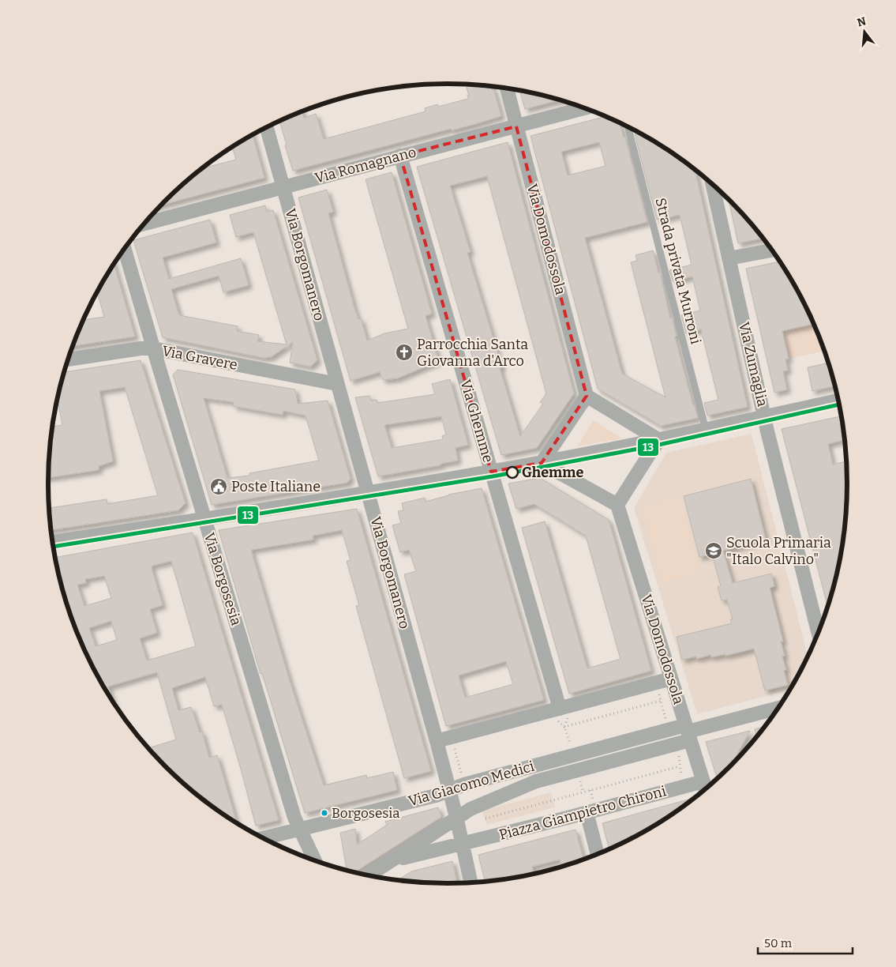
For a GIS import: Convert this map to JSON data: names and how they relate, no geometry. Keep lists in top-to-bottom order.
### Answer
{
  "streets": {
    "street": [
      "Via Romagnano",
      "Via Domodossola",
      "Via Borgomanero",
      "Via Gravere",
      "Via Zumaglia",
      "Via Ghemme",
      "Via Borgosesia",
      "Via Giacomo Medici",
      "Piazza Giampietro Chironi"
    ],
    "lane": ["Strada privata Murroni"]
  },
  "crossings": [
    ["Via Romagnano", "Via Domodossola"],
    ["Via Romagnano", "Via Borgomanero"],
    ["Via Romagnano", "Via Ghemme"],
    ["Via Domodossola", "Via Giacomo Medici"],
    ["Via Domodossola", "Piazza Giampietro Chironi"],
    ["Via Borgomanero", "Via Gravere"],
    ["Via Borgomanero", "Via Giacomo Medici"],
    ["Via Borgomanero", "Piazza Giampietro Chironi"],
    ["Via Gravere", "Via Borgosesia"],
    ["Via Borgosesia", "Via Giacomo Medici"],
    ["Via Giacomo Medici", "Piazza Giampietro Chironi"]
  ],
  "places": {
    "church": ["Parrocchia Santa Giovanna d'Arco"],
    "other": ["Ghemme", "Borgosesia"],
    "public building": ["Poste Italiane"],
    "school or university": ["Scuola Primaria \"Italo Calvino\""]
  },
  "lines": ["transit line 13"],
  "scale_bar": "50 m",
  "north": "top"
}
